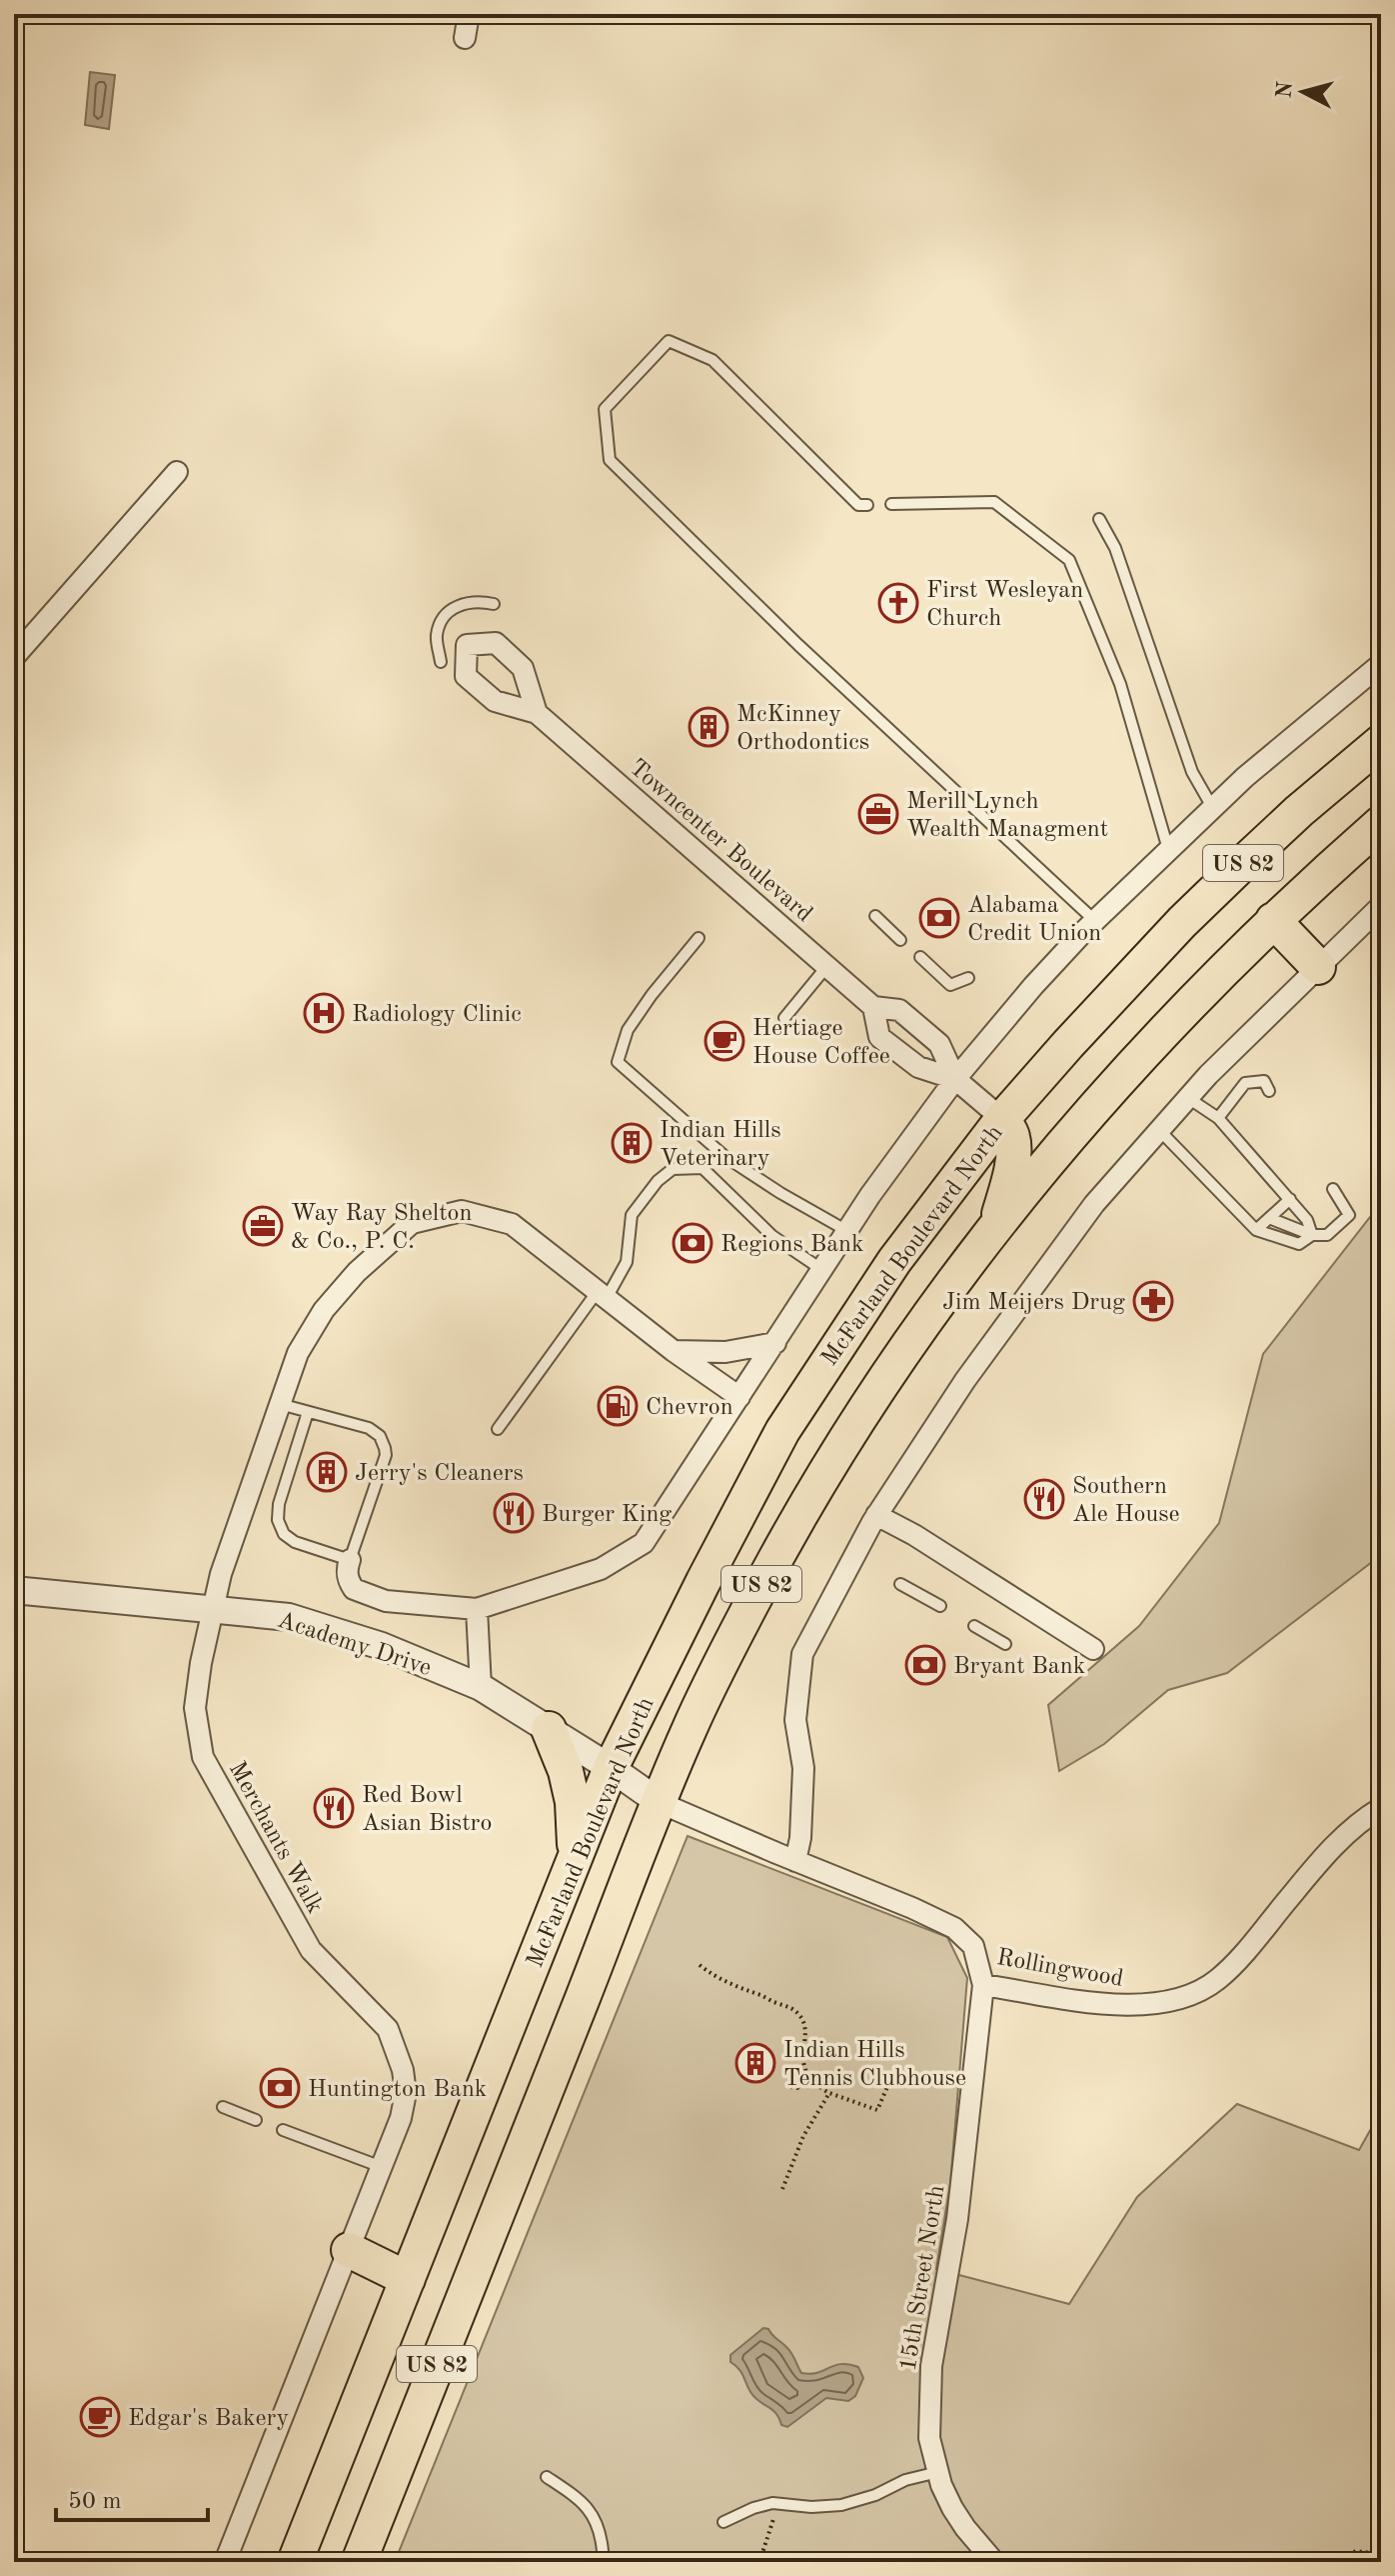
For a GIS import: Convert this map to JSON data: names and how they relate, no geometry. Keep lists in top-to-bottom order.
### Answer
{
  "streets": {
    "highway": ["US 82", "McFarland Boulevard North"],
    "street": [
      "Towncenter Boulevard",
      "Academy Drive",
      "Merchants Walk",
      "Rollingwood",
      "15th Street North"
    ]
  },
  "crossings": [
    ["Towncenter Boulevard", "McFarland Boulevard North"],
    ["US 82", "Academy Drive"],
    ["US 82", "Rollingwood"],
    ["McFarland Boulevard North", "Academy Drive"],
    ["Academy Drive", "Merchants Walk"],
    ["Academy Drive", "Rollingwood"],
    ["Rollingwood", "15th Street North"]
  ],
  "places": {
    "church": ["First Wesleyan Church"],
    "building": [
      "McKinney Orthodontics",
      "Indian Hills Veterinary",
      "Jerry's Cleaners",
      "Indian Hills Tennis Clubhouse"
    ],
    "office": ["Merill Lynch Wealth Managment", "Way Ray Shelton & Co., P. C."],
    "bank": [
      "Alabama Credit Union",
      "Regions Bank",
      "Bryant Bank",
      "Huntington Bank"
    ],
    "hospital": ["Radiology Clinic"],
    "cafe": ["Hertiage House Coffee", "Edgar's Bakery"],
    "pharmacy": ["Jim Meijers Drug"],
    "fuel station": ["Chevron"],
    "restaurant": ["Southern Ale House", "Burger King", "Red Bowl Asian Bistro"]
  },
  "scale_bar": "50 m",
  "north": "left"
}
